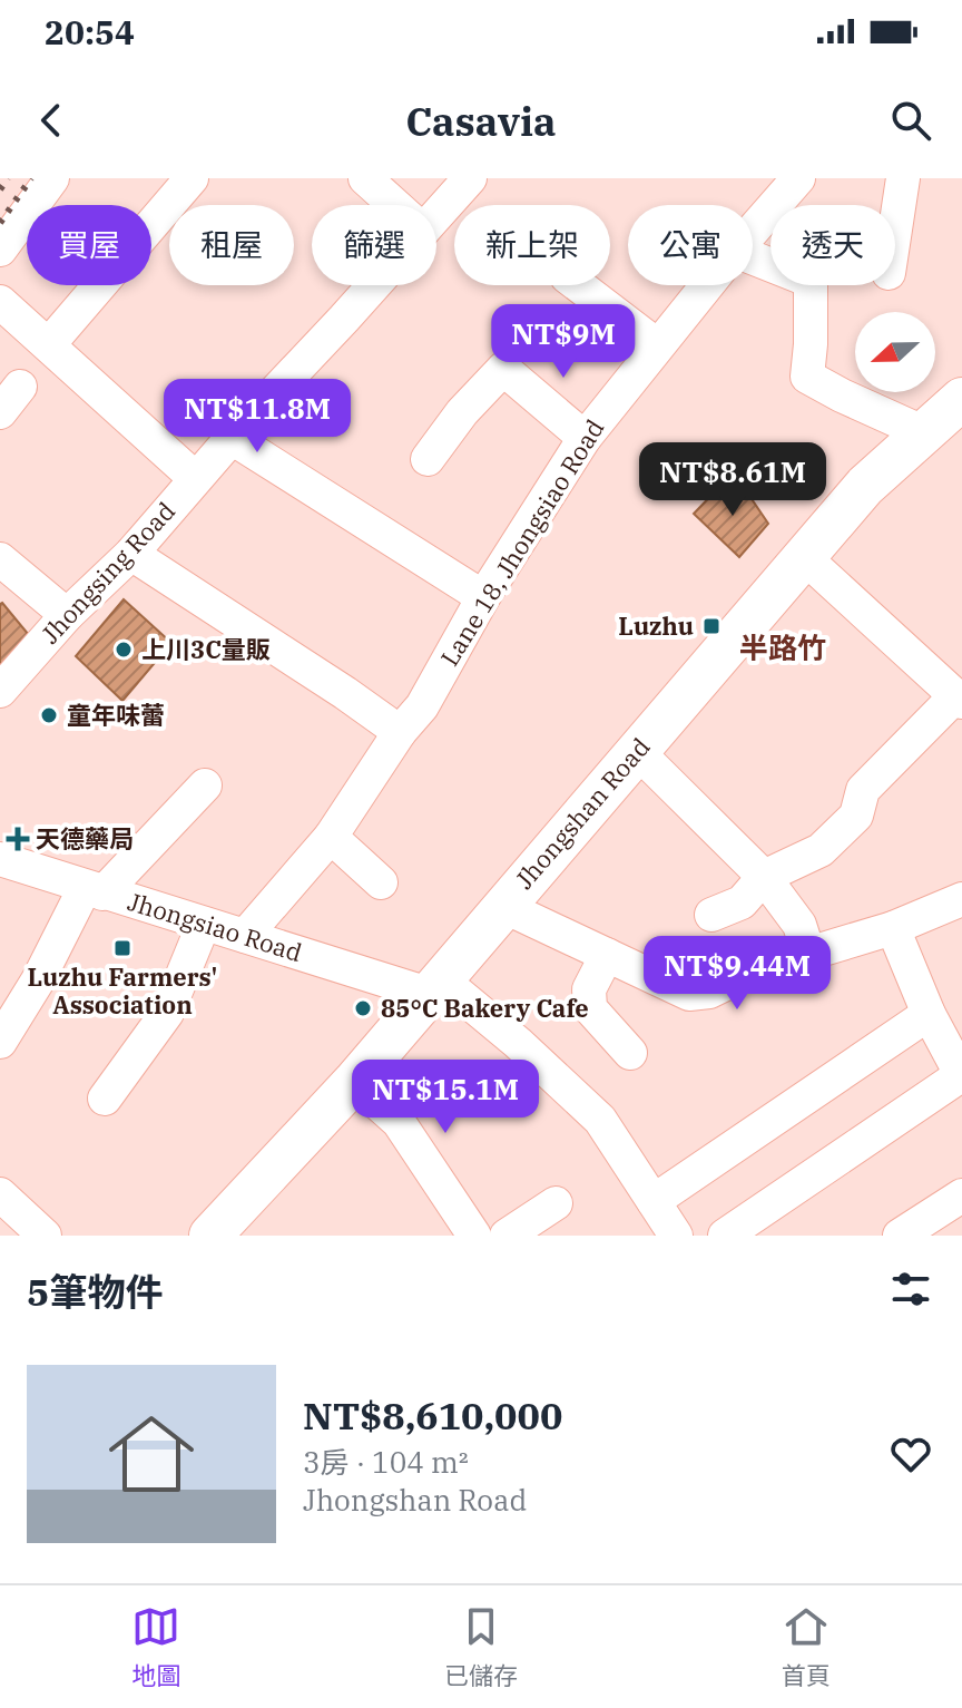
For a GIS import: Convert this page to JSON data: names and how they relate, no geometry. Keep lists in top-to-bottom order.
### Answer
{
  "streets": {
    "main road": ["Jhongshan Road"],
    "street": ["Lane 18, Jhongsiao Road", "Jhongsing Road", "Jhongsiao Road"]
  },
  "crossings": [
    ["Lane 18, Jhongsiao Road", "Jhongsiao Road"],
    ["Jhongshan Road", "Jhongsiao Road"]
  ],
  "districts": ["半路竹"],
  "places": {
    "transit": ["Luzhu", "Luzhu Farmers' Association"],
    "other": ["上川3C量販", "童年味蕾", "85°C Bakery Cafe"],
    "health": ["天德藥局"]
  },
  "north": "left",
  "page": {
    "status": "20:54",
    "header": "Casavia",
    "chip": [
      "買屋",
      "租屋",
      "篩選",
      "新上架",
      "公寓",
      "透天"
    ],
    "price": [
      "NT$9M",
      "NT$11.8M",
      "NT$8.61M",
      "NT$9.44M",
      "NT$15.1M"
    ],
    "heading": "5筆物件",
    "list": [
      {
        "name": "NT$8,610,000",
        "note": "3房 · 104 m² · Jhongshan Road"
      }
    ],
    "tabs": ["地圖", "已儲存", "首頁"]
  }
}
